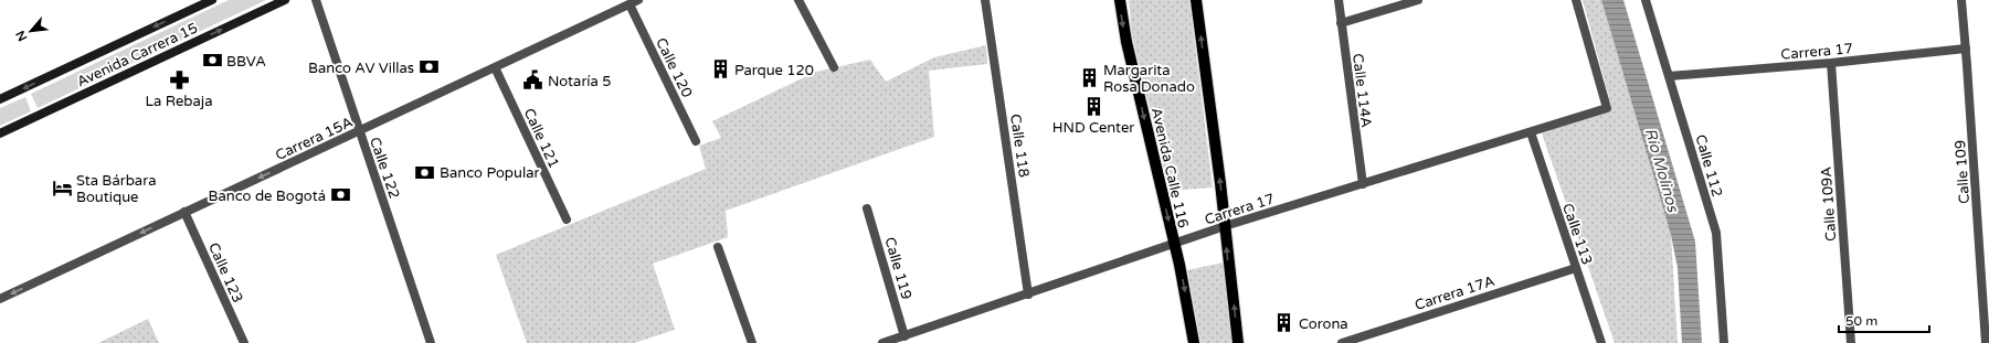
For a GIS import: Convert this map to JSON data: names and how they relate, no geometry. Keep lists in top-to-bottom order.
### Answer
{
  "streets": {
    "main road": ["Avenida Carrera 15", "Avenida Calle 116"],
    "street": [
      "Carrera 17",
      "Calle 120",
      "Calle 114A",
      "Carrera 15A",
      "Calle 121",
      "Calle 118",
      "Calle 112",
      "Calle 122",
      "Calle 109",
      "Calle 109A",
      "Calle 113",
      "Calle 119",
      "Calle 123",
      "Carrera 17A"
    ]
  },
  "crossings": [
    ["Carrera 17", "Calle 114A"],
    ["Carrera 17", "Calle 118"],
    ["Carrera 17", "Calle 112"],
    ["Carrera 17", "Avenida Calle 116"],
    ["Carrera 17", "Calle 109"],
    ["Carrera 17", "Calle 109A"],
    ["Carrera 17", "Calle 113"],
    ["Carrera 17", "Calle 119"],
    ["Calle 120", "Carrera 15A"],
    ["Carrera 15A", "Calle 121"],
    ["Carrera 15A", "Calle 122"],
    ["Carrera 15A", "Calle 123"],
    ["Calle 113", "Carrera 17A"]
  ],
  "one_way": ["Carrera 15A"],
  "water": ["Río Molinos"],
  "places": {
    "bank": [
      "BBVA",
      "Banco AV Villas",
      "Banco Popular",
      "Banco de Bogotá"
    ],
    "building": [
      "Parque 120",
      "Margarita Rosa Donado",
      "HND Center",
      "Corona"
    ],
    "pharmacy": ["La Rebaja"],
    "public building": ["Notaría 5"],
    "hotel": ["Sta Bárbara Boutique"]
  },
  "scale_bar": "50 m",
  "north": "bottom left"
}
